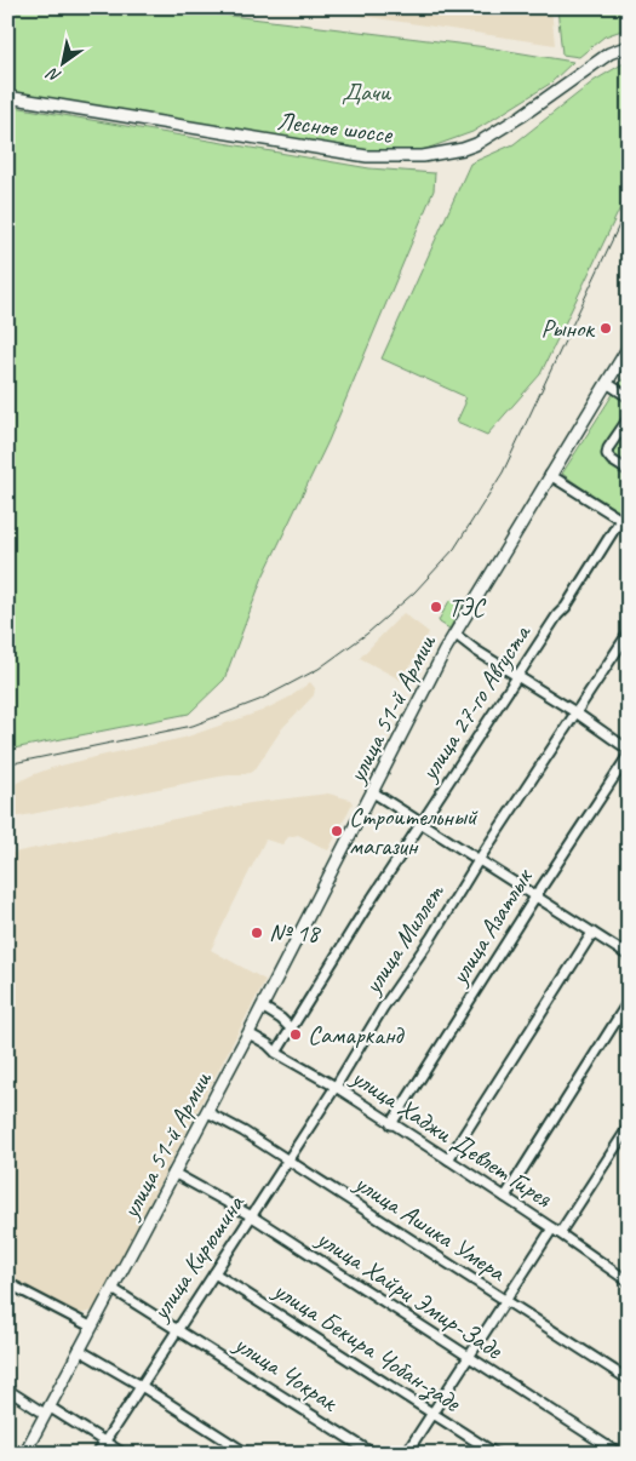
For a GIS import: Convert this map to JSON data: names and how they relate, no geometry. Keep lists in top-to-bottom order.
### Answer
{
  "streets": {
    "main road": ["Лесное шоссе", "улица 51-й Армии"],
    "street": [
      "улица 27-го Августа",
      "улица Азатлык",
      "улица Миллет",
      "улица Хаджи Девлет Гирея",
      "улица Ашика Умера",
      "улица Кирюшина",
      "улица Хайри Эмир-Заде",
      "улица Бекира Чобан-заде",
      "улица Чокрак"
    ]
  },
  "crossings": [
    ["улица 27-го Августа", "улица Хаджи Девлет Гирея"],
    ["улица 51-й Армии", "улица Хаджи Девлет Гирея"],
    ["улица 51-й Армии", "улица Ашика Умера"],
    ["улица 51-й Армии", "улица Хайри Эмир-Заде"],
    ["улица 51-й Армии", "улица Чокрак"],
    ["улица Азатлык", "улица Хаджи Девлет Гирея"],
    ["улица Миллет", "улица Хаджи Девлет Гирея"],
    ["улица Миллет", "улица Кирюшина"],
    ["улица Хаджи Девлет Гирея", "улица Кирюшина"],
    ["улица Ашика Умера", "улица Кирюшина"],
    ["улица Кирюшина", "улица Хайри Эмир-Заде"],
    ["улица Кирюшина", "улица Бекира Чобан-заде"],
    ["улица Кирюшина", "улица Чокрак"]
  ],
  "parks": ["Дачи"],
  "places": [
    "Рынок",
    "ТЭС",
    "Строительный магазин",
    "№ 18",
    "Самарканд"
  ],
  "north": "bottom left"
}
